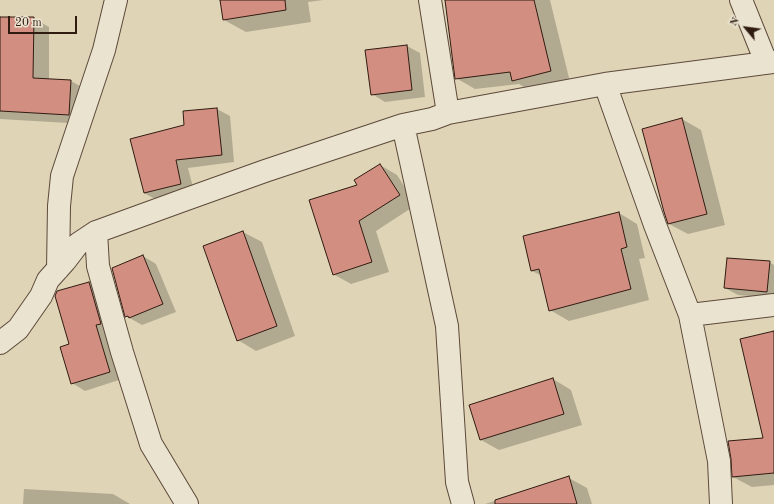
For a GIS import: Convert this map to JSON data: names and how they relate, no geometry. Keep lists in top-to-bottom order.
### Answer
{
  "scale_bar": "20 m",
  "north": "top left"
}
